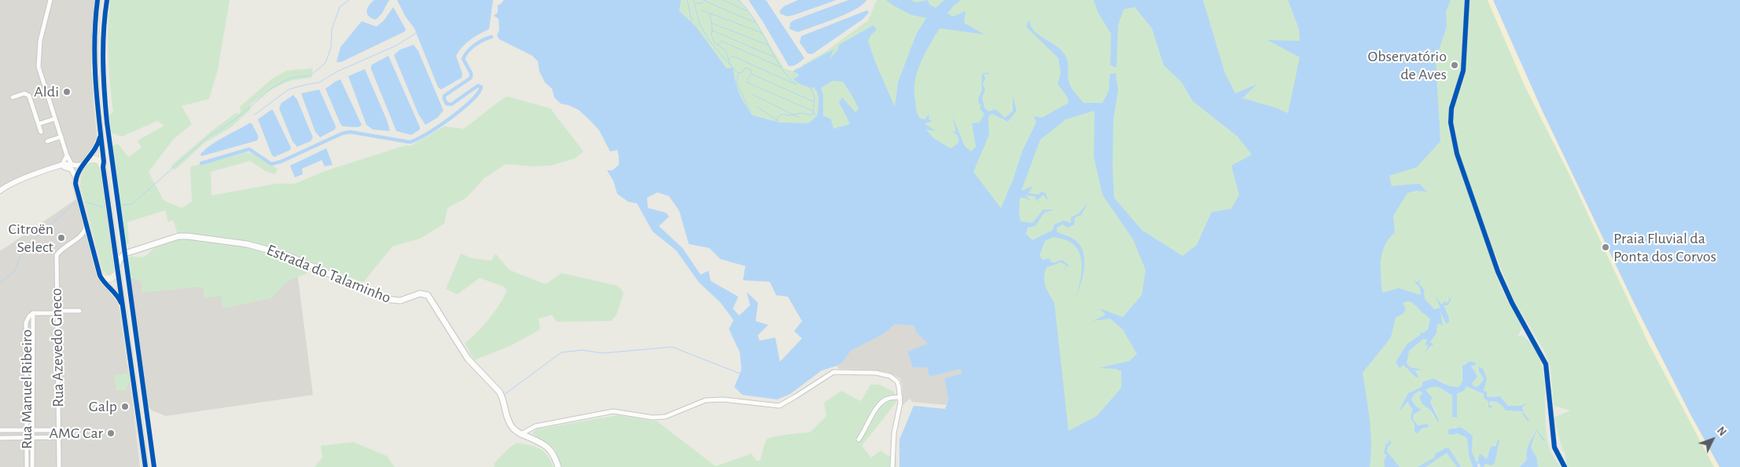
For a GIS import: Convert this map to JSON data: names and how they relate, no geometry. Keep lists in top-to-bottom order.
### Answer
{
  "streets": {
    "main road": ["Estrada do Talaminho"],
    "street": ["Rua Azevedo Gneco", "Rua Manuel Ribeiro"]
  },
  "crossings": [
    ["Rua Azevedo Gneco", "Rua Manuel Ribeiro"]
  ],
  "places": [
    "Observatório de Aves",
    "Aldi",
    "Citroën Select",
    "Praia Fluvial da Ponta dos Corvos",
    "Galp",
    "AMG Car"
  ],
  "north": "top right"
}
